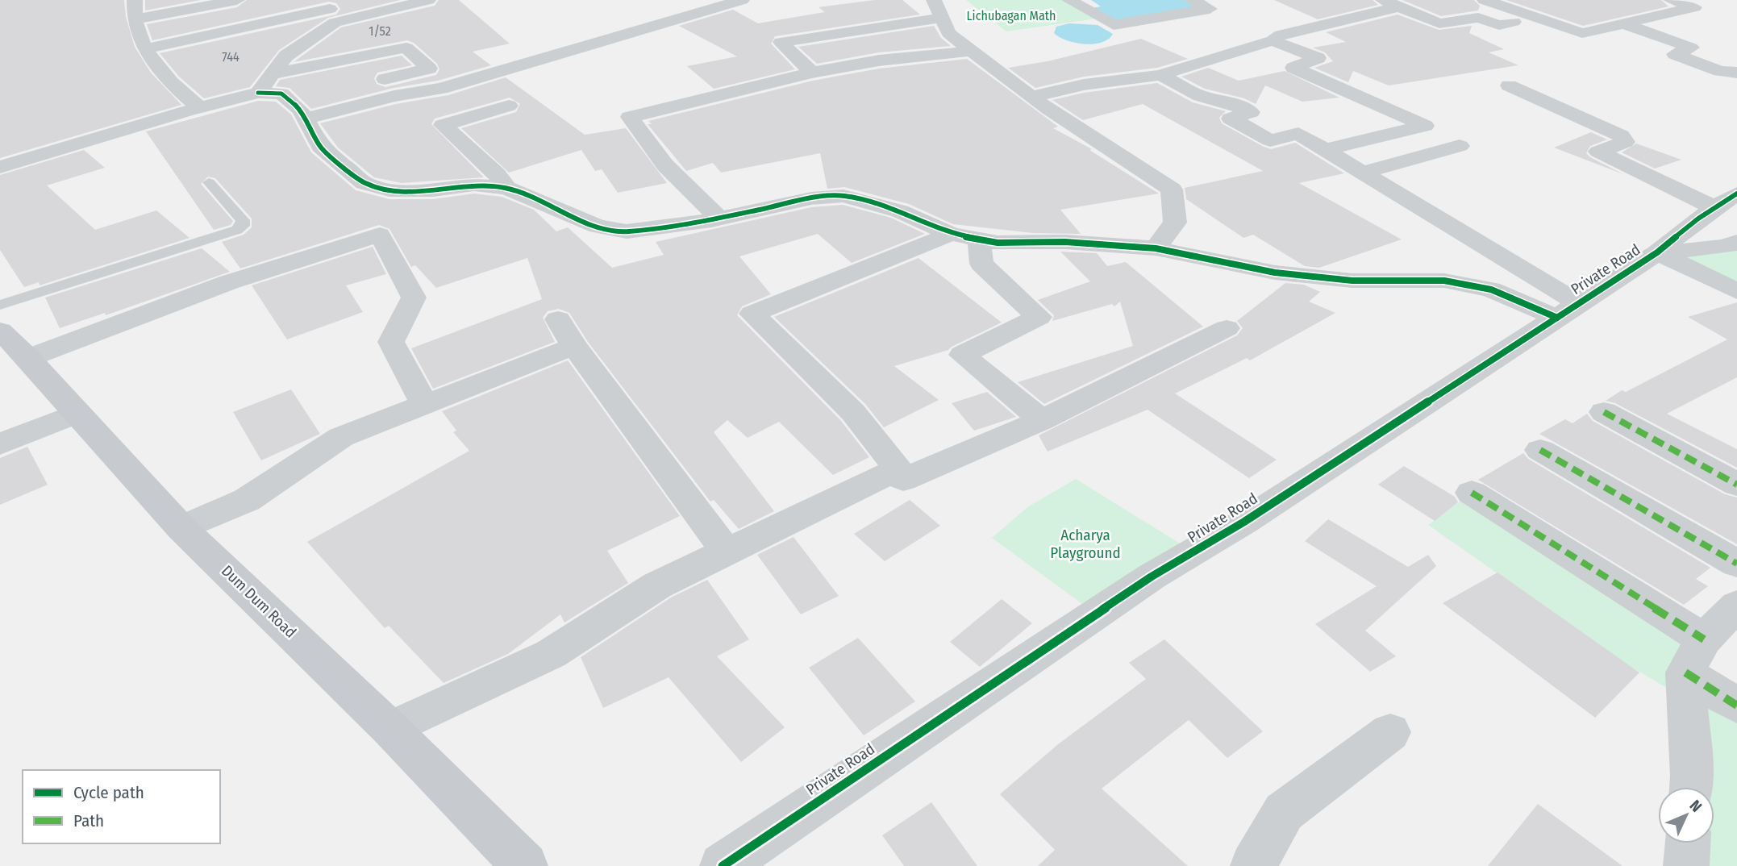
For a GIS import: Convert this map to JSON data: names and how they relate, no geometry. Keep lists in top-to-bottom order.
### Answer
{
  "streets": {
    "main road": ["Dum Dum Road"],
    "street": ["Private Road"]
  },
  "parks": ["Lichubagan Math", "Acharya Playground"],
  "house_numbers": ["1/52", "744"],
  "legend": ["Cycle path", "Path"],
  "north": "top right"
}
